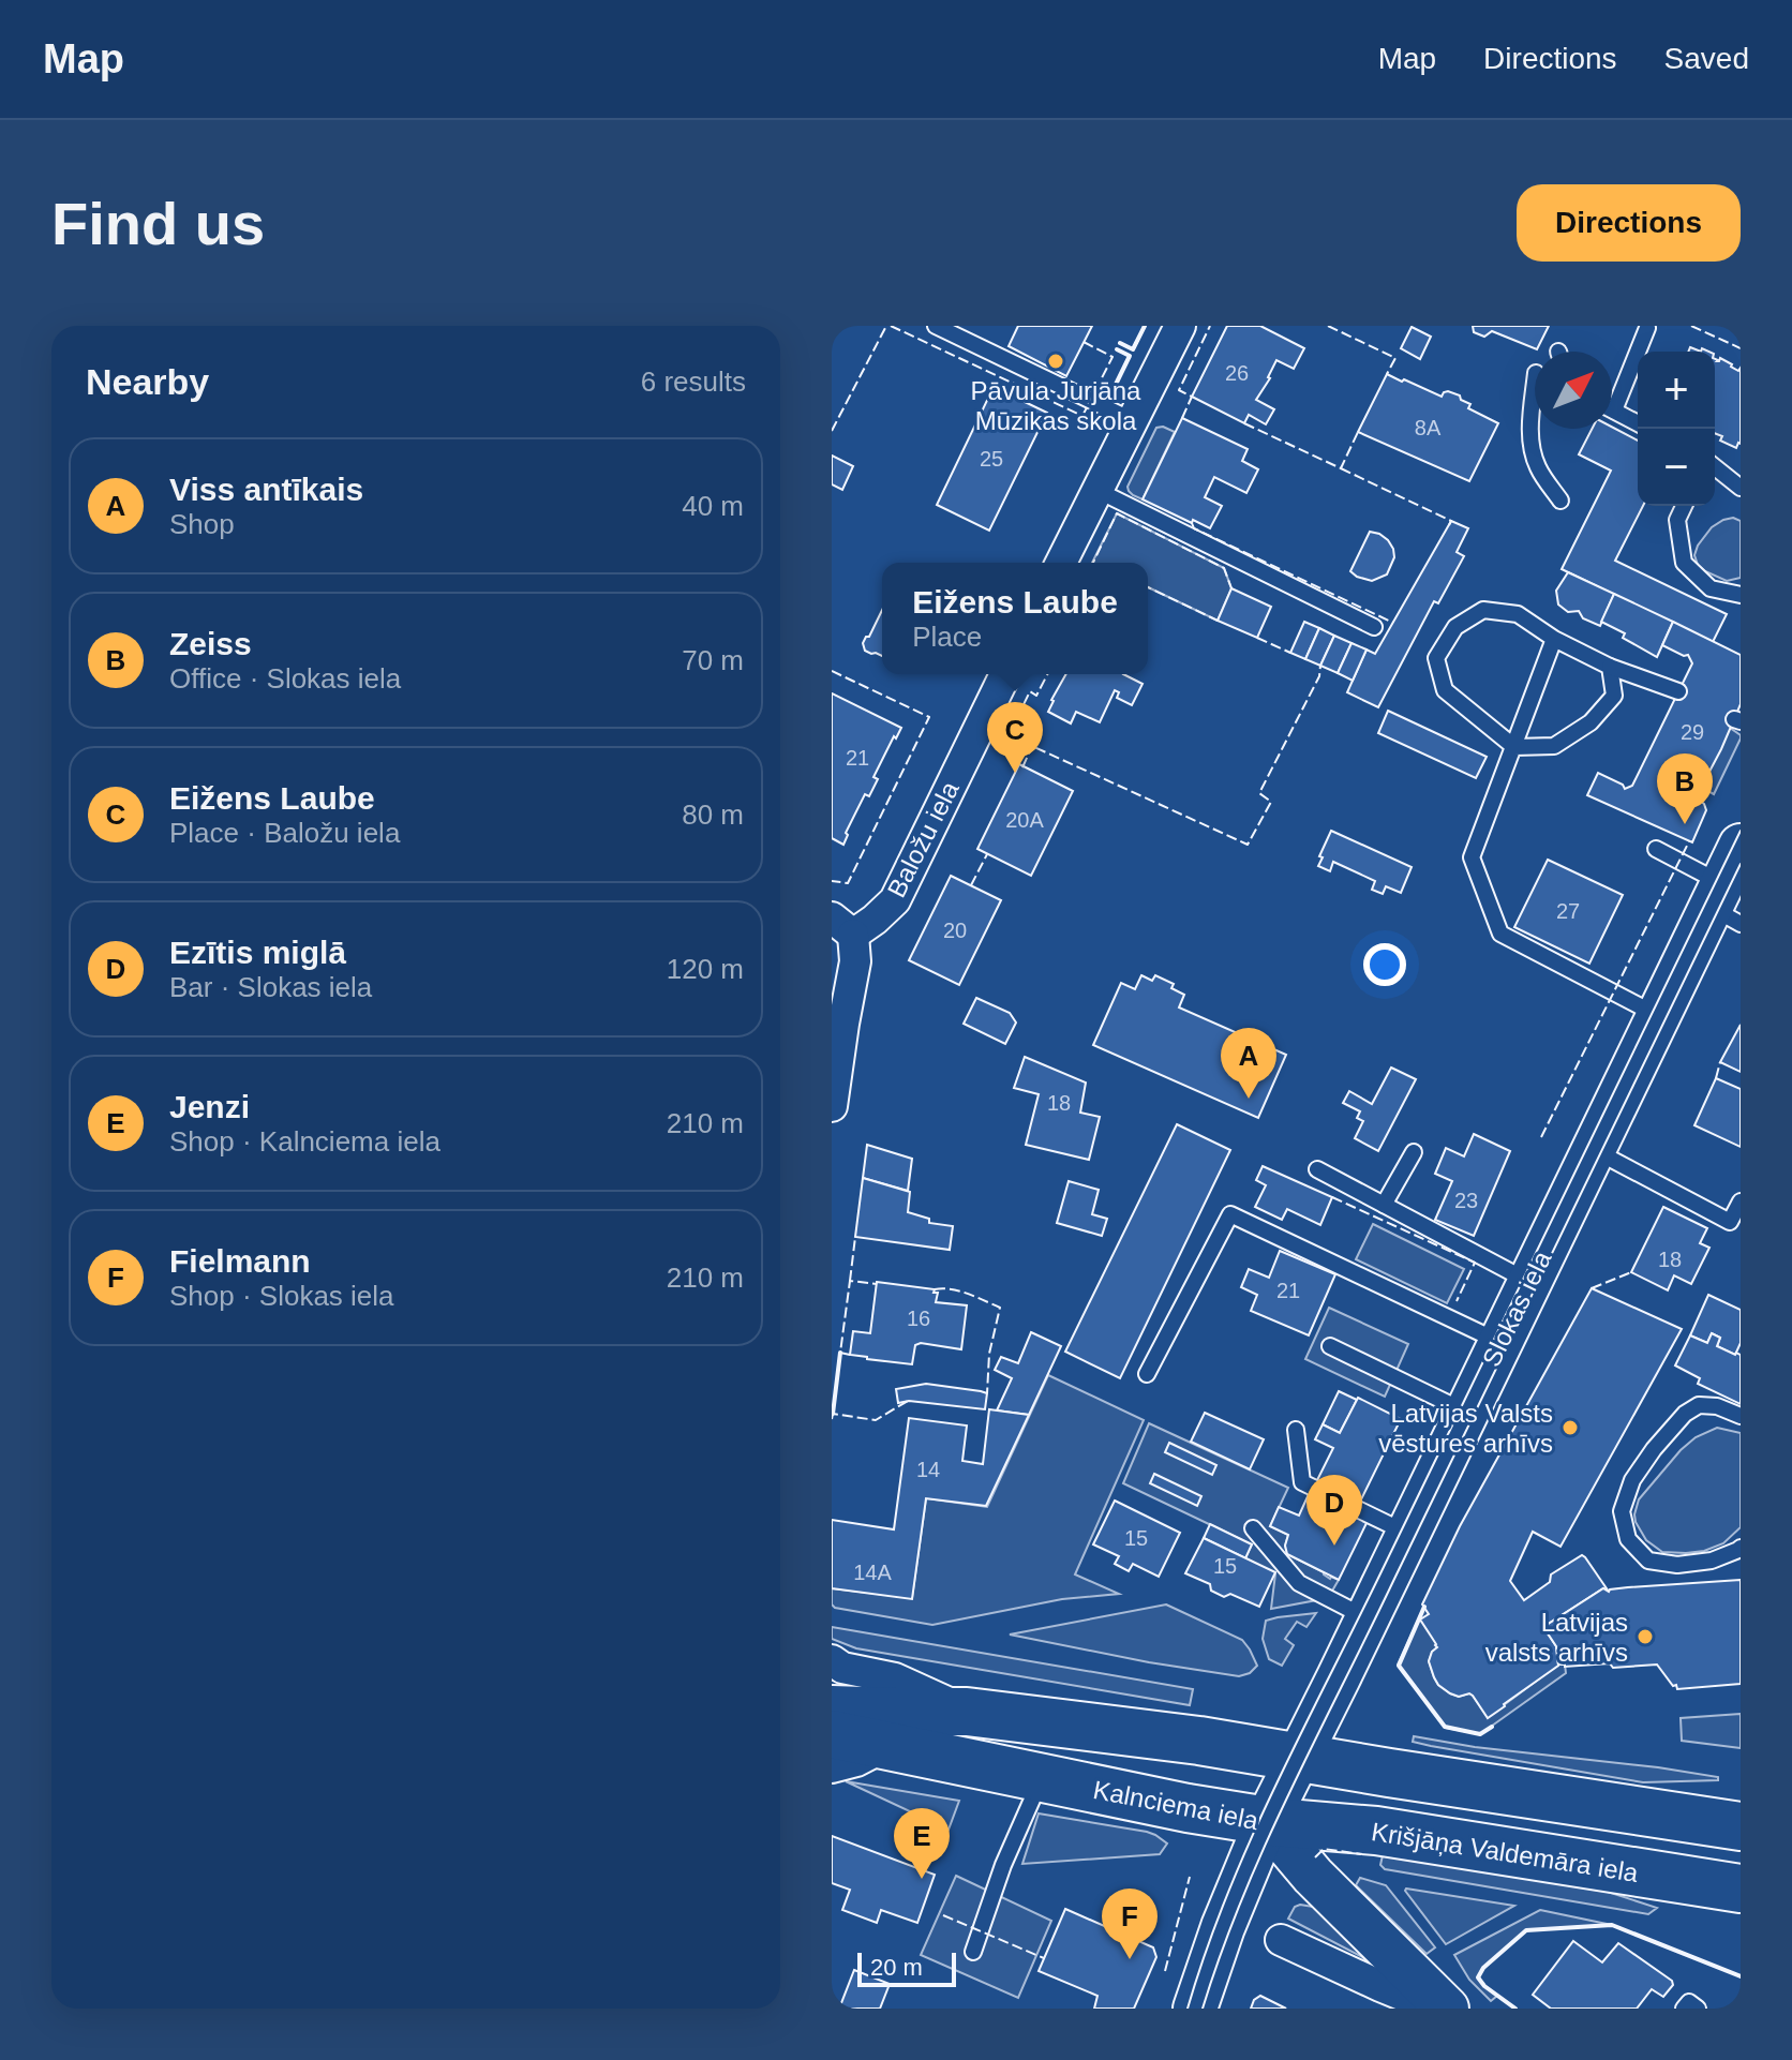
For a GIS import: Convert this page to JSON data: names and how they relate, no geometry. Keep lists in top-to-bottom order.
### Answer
{
  "streets": {
    "main road": ["Slokas iela", "Kalnciema iela", "Krišjāņa Valdemāra iela"],
    "street": ["Baložu iela"]
  },
  "crossings": [
    ["Slokas iela", "Kalnciema iela"],
    ["Slokas iela", "Krišjāņa Valdemāra iela"],
    ["Kalnciema iela", "Krišjāņa Valdemāra iela"]
  ],
  "places": ["Pāvula Jurjāna Mūzikas skola", "Latvijas Valsts vēstures arhīvs", "Latvijas valsts arhīvs"],
  "house_numbers": [
    "26",
    "8A",
    "25",
    "29",
    "21",
    "20A",
    "27",
    "20",
    "18",
    "23",
    "18",
    "21",
    "16",
    "14",
    "15",
    "15",
    "14A"
  ],
  "scale_bar": "20 m",
  "north": "top right",
  "page": {
    "header": "Map",
    "nav": ["Map", "Directions", "Saved"],
    "buttons": "Directions",
    "title": "Find us",
    "heading": ["Nearby", "6 results"],
    "map_buttons": ["+", "−"],
    "list": [
      {
        "mark": "A",
        "name": "Viss antīkais",
        "note": "Shop",
        "value": "40 m"
      },
      {
        "mark": "B",
        "name": "Zeiss",
        "note": "Office · Slokas iela",
        "value": "70 m"
      },
      {
        "mark": "C",
        "name": "Eižens Laube",
        "note": "Place · Baložu iela",
        "value": "80 m"
      },
      {
        "mark": "D",
        "name": "Ezītis miglā",
        "note": "Bar · Slokas iela",
        "value": "120 m"
      },
      {
        "mark": "E",
        "name": "Jenzi",
        "note": "Shop · Kalnciema iela",
        "value": "210 m"
      },
      {
        "mark": "F",
        "name": "Fielmann",
        "note": "Shop · Slokas iela",
        "value": "210 m"
      }
    ],
    "popup": ["Eižens Laube", "Place"],
    "pins": [
      "C",
      "B",
      "A",
      "D",
      "E",
      "F"
    ],
    "scale": "20 m"
  }
}
